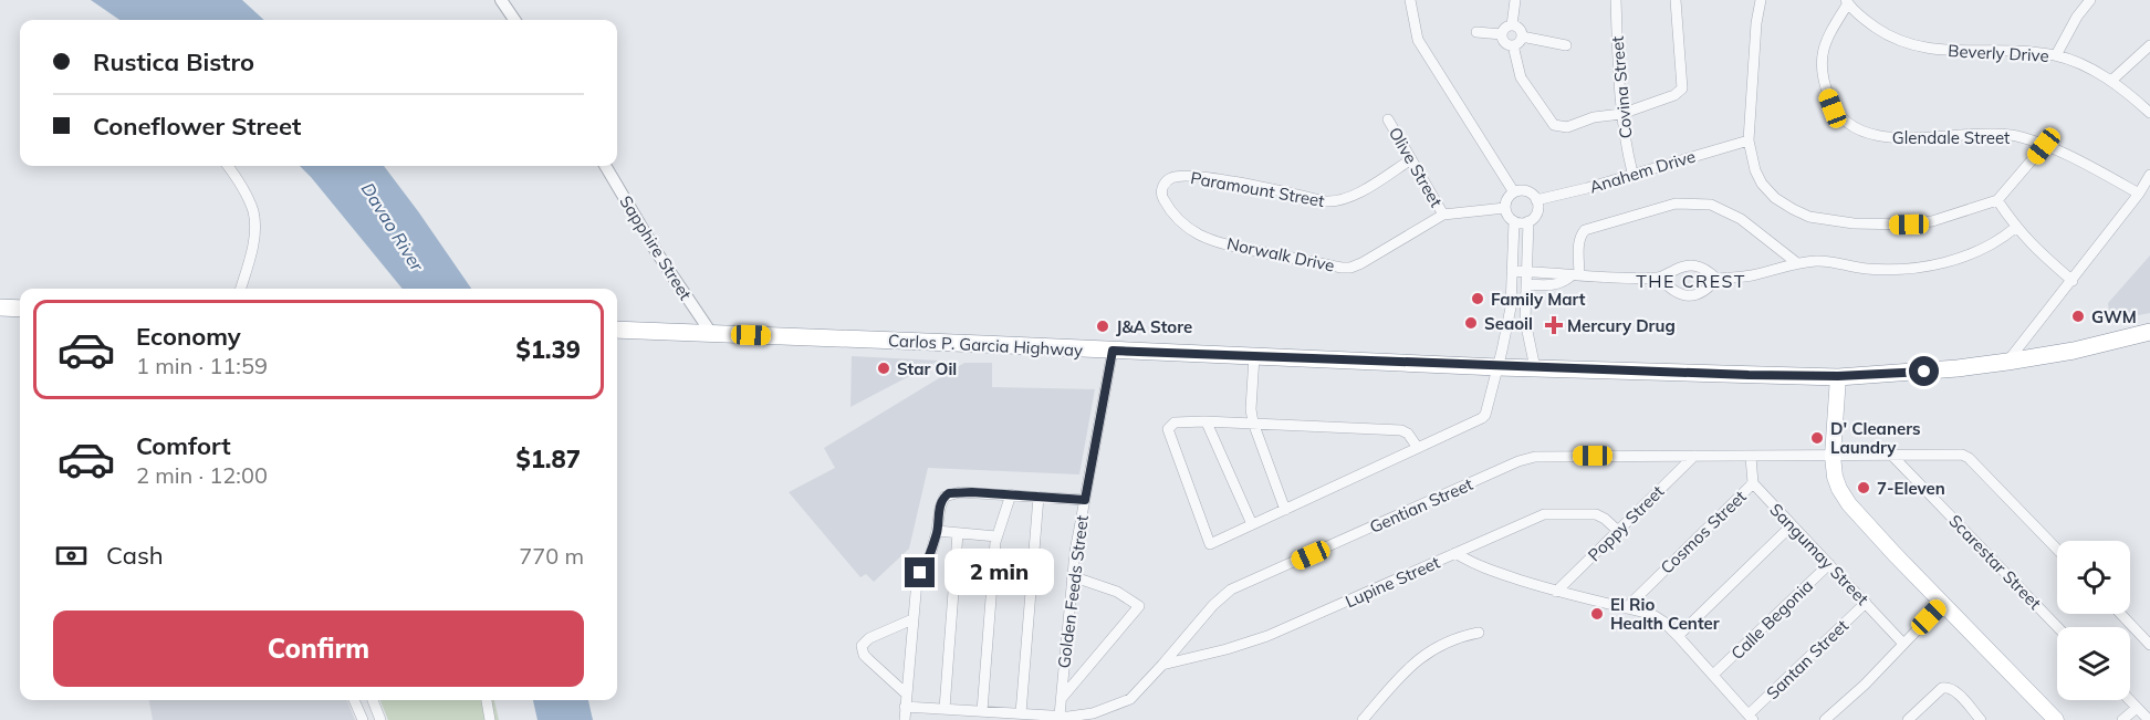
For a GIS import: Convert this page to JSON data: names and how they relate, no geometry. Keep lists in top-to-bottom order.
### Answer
{
  "streets": {
    "highway": ["Carlos P. Garcia Highway"],
    "street": [
      "Beverly Drive",
      "Covina Street",
      "Glendale Street",
      "Olive Street",
      "Anahem Drive",
      "Paramount Street",
      "Sapphire Street",
      "Norwalk Drive",
      "Gentian Street",
      "Poppy Street",
      "Cosmos Street",
      "Sangumay Street",
      "Scarestar Street",
      "Lupine Street",
      "Golden Feeds Street",
      "Calle Begonia",
      "Santan Street"
    ]
  },
  "crossings": [
    ["Beverly Drive", "Glendale Street"],
    ["Covina Street", "Anahem Drive"],
    ["Olive Street", "Paramount Street"],
    ["Olive Street", "Norwalk Drive"],
    ["Anahem Drive", "Norwalk Drive"],
    ["Paramount Street", "Norwalk Drive"],
    ["Sapphire Street", "Carlos P. Garcia Highway"],
    ["Carlos P. Garcia Highway", "Golden Feeds Street"],
    ["Gentian Street", "Poppy Street"],
    ["Gentian Street", "Scarestar Street"],
    ["Gentian Street", "Lupine Street"],
    ["Gentian Street", "Golden Feeds Street"],
    ["Poppy Street", "Lupine Street"],
    ["Cosmos Street", "Sangumay Street"],
    ["Sangumay Street", "Calle Begonia"],
    ["Sangumay Street", "Santan Street"]
  ],
  "districts": ["THE CREST"],
  "water": ["Davao River"],
  "places": {
    "other": [
      "Family Mart",
      "GWM",
      "Seaoil",
      "J&A Store",
      "Star Oil",
      "D' Cleaners Laundry",
      "7-Eleven",
      "El Rio Health Center"
    ],
    "health": ["Mercury Drug"]
  },
  "page": {
    "banner": ["Rustica Bistro", "Coneflower Street"],
    "list": [
      {
        "name": "Economy",
        "note": "1 min · 11:59",
        "value": "$1.39"
      },
      {
        "name": "Comfort",
        "note": "2 min · 12:00",
        "value": "$1.87"
      }
    ],
    "pay": ["Cash", "770 m"],
    "bubble": "2 min",
    "buttons": "Confirm"
  }
}
